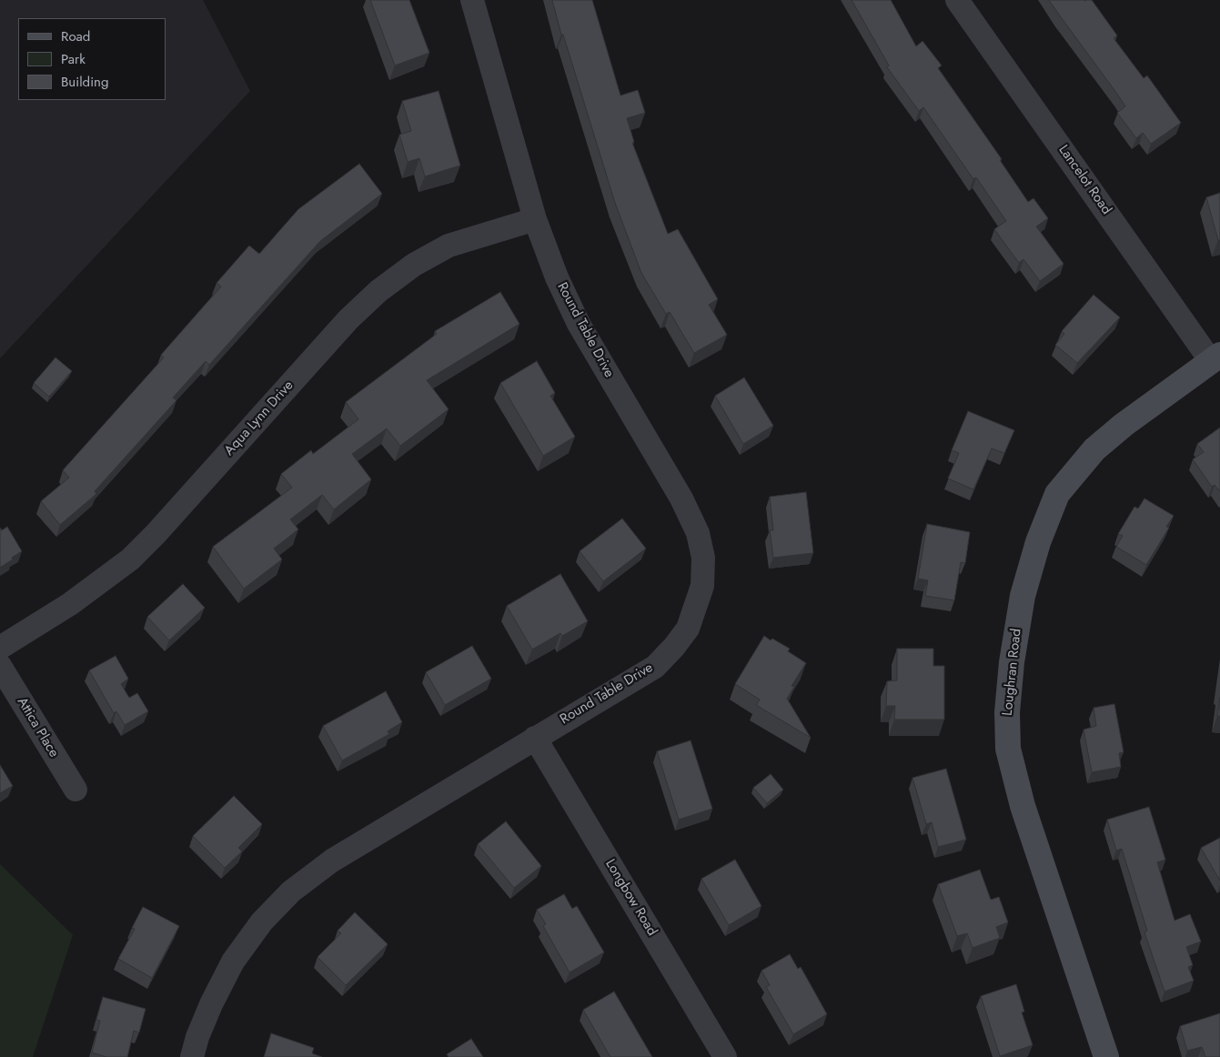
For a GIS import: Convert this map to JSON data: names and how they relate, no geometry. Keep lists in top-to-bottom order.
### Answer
{
  "streets": {
    "street": [
      "Lancelot Road",
      "Round Table Drive",
      "Aqua Lynn Drive",
      "Loughran Road",
      "Attica Place",
      "Longbow Road"
    ]
  },
  "crossings": [
    ["Lancelot Road", "Loughran Road"],
    ["Round Table Drive", "Aqua Lynn Drive"],
    ["Round Table Drive", "Longbow Road"]
  ],
  "legend": ["Road", "Park", "Building"]
}
